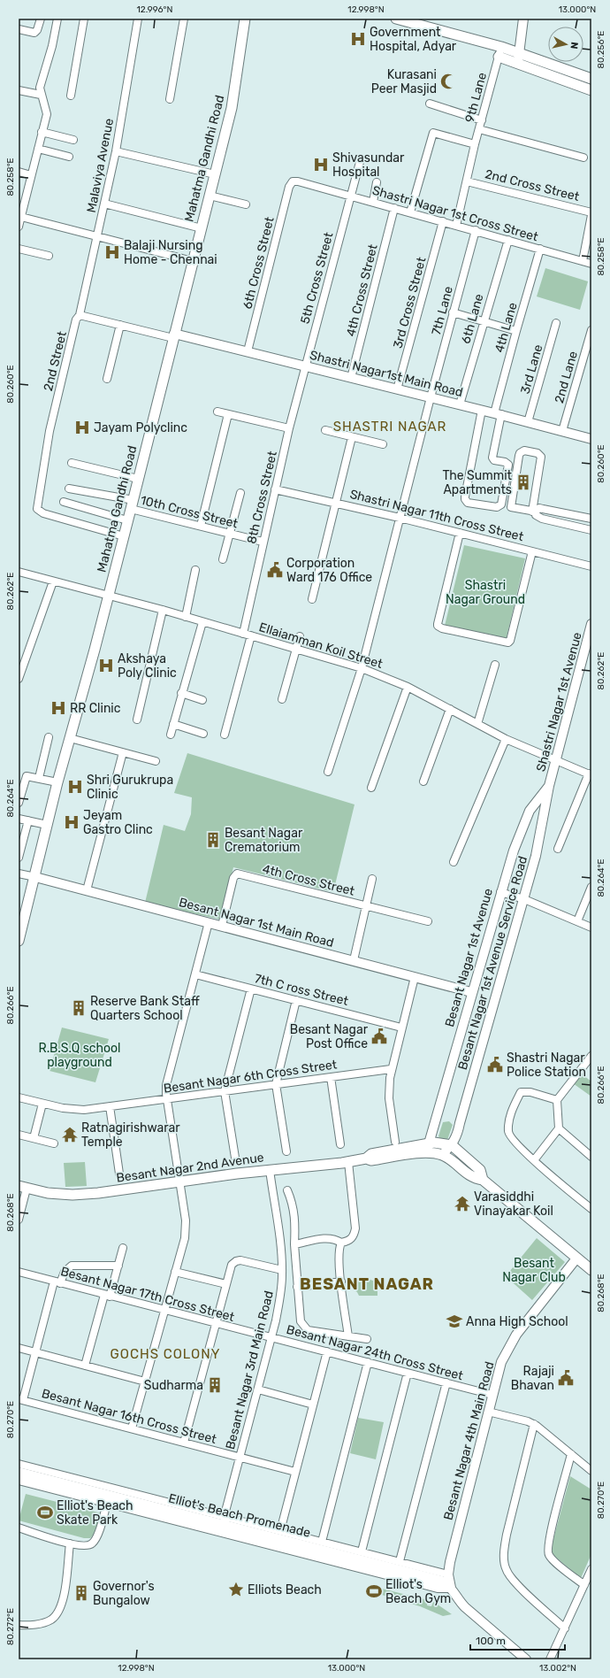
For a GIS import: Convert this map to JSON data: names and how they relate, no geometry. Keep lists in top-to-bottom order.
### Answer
{
  "streets": {
    "main road": ["Mahatma Gandhi Road", "Besant Nagar 2nd Avenue"],
    "street": [
      "9th Lane",
      "Malaviya Avenue",
      "2nd Cross Street",
      "Shastri Nagar 1st Cross Street",
      "6th Cross Street",
      "5th Cross Street",
      "4th Cross Street",
      "3rd Cross Street",
      "7th Lane",
      "6th Lane",
      "4th Lane",
      "2nd Street",
      "3rd Lane",
      "Shastri Nagar1st Main Road",
      "2nd Lane",
      "8th Cross Street",
      "10th Cross Street",
      "Shastri Nagar 11th Cross Street",
      "Ellaiamman Koil Street",
      "Shastri Nagar 1st Avenue",
      "Besant Nagar 1st Main Road",
      "Besant Nagar 1st Avenue",
      "Besant Nagar 1st Avenue Service Road",
      "7th C ross Street",
      "Besant Nagar 6th Cross Street",
      "Besant Nagar 17th Cross Street",
      "Besant Nagar 24th Cross Street",
      "Besant Nagar 3rd Main Road",
      "Besant Nagar 16th Cross Street",
      "Besant Nagar 4th Main Road",
      "Elliot's Beach Promenade"
    ]
  },
  "crossings": [
    ["9th Lane", "2nd Cross Street"],
    ["9th Lane", "Shastri Nagar 1st Cross Street"],
    ["Mahatma Gandhi Road", "2nd Street"],
    ["Mahatma Gandhi Road", "Shastri Nagar1st Main Road"],
    ["Mahatma Gandhi Road", "10th Cross Street"],
    ["Mahatma Gandhi Road", "Ellaiamman Koil Street"],
    ["Mahatma Gandhi Road", "Besant Nagar 1st Main Road"],
    ["Malaviya Avenue", "2nd Street"],
    ["2nd Cross Street", "Shastri Nagar 1st Cross Street"],
    ["Shastri Nagar 1st Cross Street", "6th Cross Street"],
    ["Shastri Nagar 1st Cross Street", "5th Cross Street"],
    ["Shastri Nagar 1st Cross Street", "4th Cross Street"],
    ["Shastri Nagar 1st Cross Street", "3rd Cross Street"],
    ["Shastri Nagar 1st Cross Street", "7th Lane"],
    ["Shastri Nagar 1st Cross Street", "6th Lane"],
    ["Shastri Nagar 1st Cross Street", "4th Lane"],
    ["6th Cross Street", "Shastri Nagar1st Main Road"],
    ["5th Cross Street", "Shastri Nagar1st Main Road"],
    ["5th Cross Street", "8th Cross Street"],
    ["4th Cross Street", "Shastri Nagar1st Main Road"],
    ["4th Cross Street", "Besant Nagar 1st Main Road"],
    ["3rd Cross Street", "Shastri Nagar1st Main Road"],
    ["7th Lane", "Shastri Nagar1st Main Road"],
    ["7th Lane", "Shastri Nagar 11th Cross Street"],
    ["7th Lane", "Ellaiamman Koil Street"],
    ["6th Lane", "Shastri Nagar1st Main Road"],
    ["4th Lane", "Shastri Nagar1st Main Road"],
    ["3rd Lane", "Shastri Nagar1st Main Road"],
    ["Shastri Nagar1st Main Road", "2nd Lane"],
    ["Shastri Nagar1st Main Road", "8th Cross Street"],
    ["8th Cross Street", "10th Cross Street"],
    ["8th Cross Street", "Shastri Nagar 11th Cross Street"],
    ["8th Cross Street", "Ellaiamman Koil Street"],
    ["Ellaiamman Koil Street", "Shastri Nagar 1st Avenue"],
    ["Shastri Nagar 1st Avenue", "Besant Nagar 1st Avenue"],
    ["Shastri Nagar 1st Avenue", "Besant Nagar 1st Avenue Service Road"],
    ["Besant Nagar 1st Main Road", "Besant Nagar 1st Avenue"],
    ["Besant Nagar 1st Avenue", "Besant Nagar 1st Avenue Service Road"],
    ["Besant Nagar 1st Avenue", "Besant Nagar 2nd Avenue"],
    ["Besant Nagar 2nd Avenue", "Besant Nagar 3rd Main Road"],
    ["Besant Nagar 17th Cross Street", "Besant Nagar 24th Cross Street"],
    ["Besant Nagar 17th Cross Street", "Besant Nagar 3rd Main Road"],
    ["Besant Nagar 24th Cross Street", "Besant Nagar 3rd Main Road"],
    ["Besant Nagar 24th Cross Street", "Besant Nagar 4th Main Road"],
    ["Besant Nagar 3rd Main Road", "Besant Nagar 16th Cross Street"],
    ["Besant Nagar 3rd Main Road", "Elliot's Beach Promenade"],
    ["Besant Nagar 4th Main Road", "Elliot's Beach Promenade"]
  ],
  "districts": ["SHASTRI NAGAR", "BESANT NAGAR", "GOCHS COLONY"],
  "parks": ["Shastri Nagar Ground", "R.B.S.Q school playground", "Besant Nagar Club"],
  "places": {
    "hospital": [
      "Government Hospital, Adyar",
      "Shivasundar Hospital",
      "Balaji Nursing Home - Chennai",
      "Jayam Polyclinc",
      "Akshaya Poly Clinic",
      "RR Clinic",
      "Shri Gurukrupa Clinic",
      "Jeyam Gastro Clinc"
    ],
    "mosque": ["Kurasani Peer Masjid"],
    "building": [
      "The Summit Apartments",
      "Besant Nagar Crematorium",
      "Reserve Bank Staff Quarters School",
      "Sudharma",
      "Governor's Bungalow"
    ],
    "public building": [
      "Corporation Ward 176 Office",
      "Besant Nagar Post Office",
      "Shastri Nagar Police Station",
      "Rajaji Bhavan"
    ],
    "temple": ["Ratnagirishwarar Temple", "Varasiddhi Vinayakar Koil"],
    "school or university": ["Anna High School"],
    "sports": ["Elliot's Beach Skate Park", "Elliot's Beach Gym"],
    "place": ["Elliots Beach"]
  },
  "scale_bar": "100 m",
  "north": "right",
  "coordinates": [
    "12.996°N",
    "12.998°N",
    "13.000°N",
    "80.256°E",
    "80.258°E",
    "80.260°E",
    "80.262°E",
    "80.264°E",
    "80.266°E",
    "80.268°E",
    "80.270°E",
    "80.272°E",
    "13.002°N"
  ]
}
